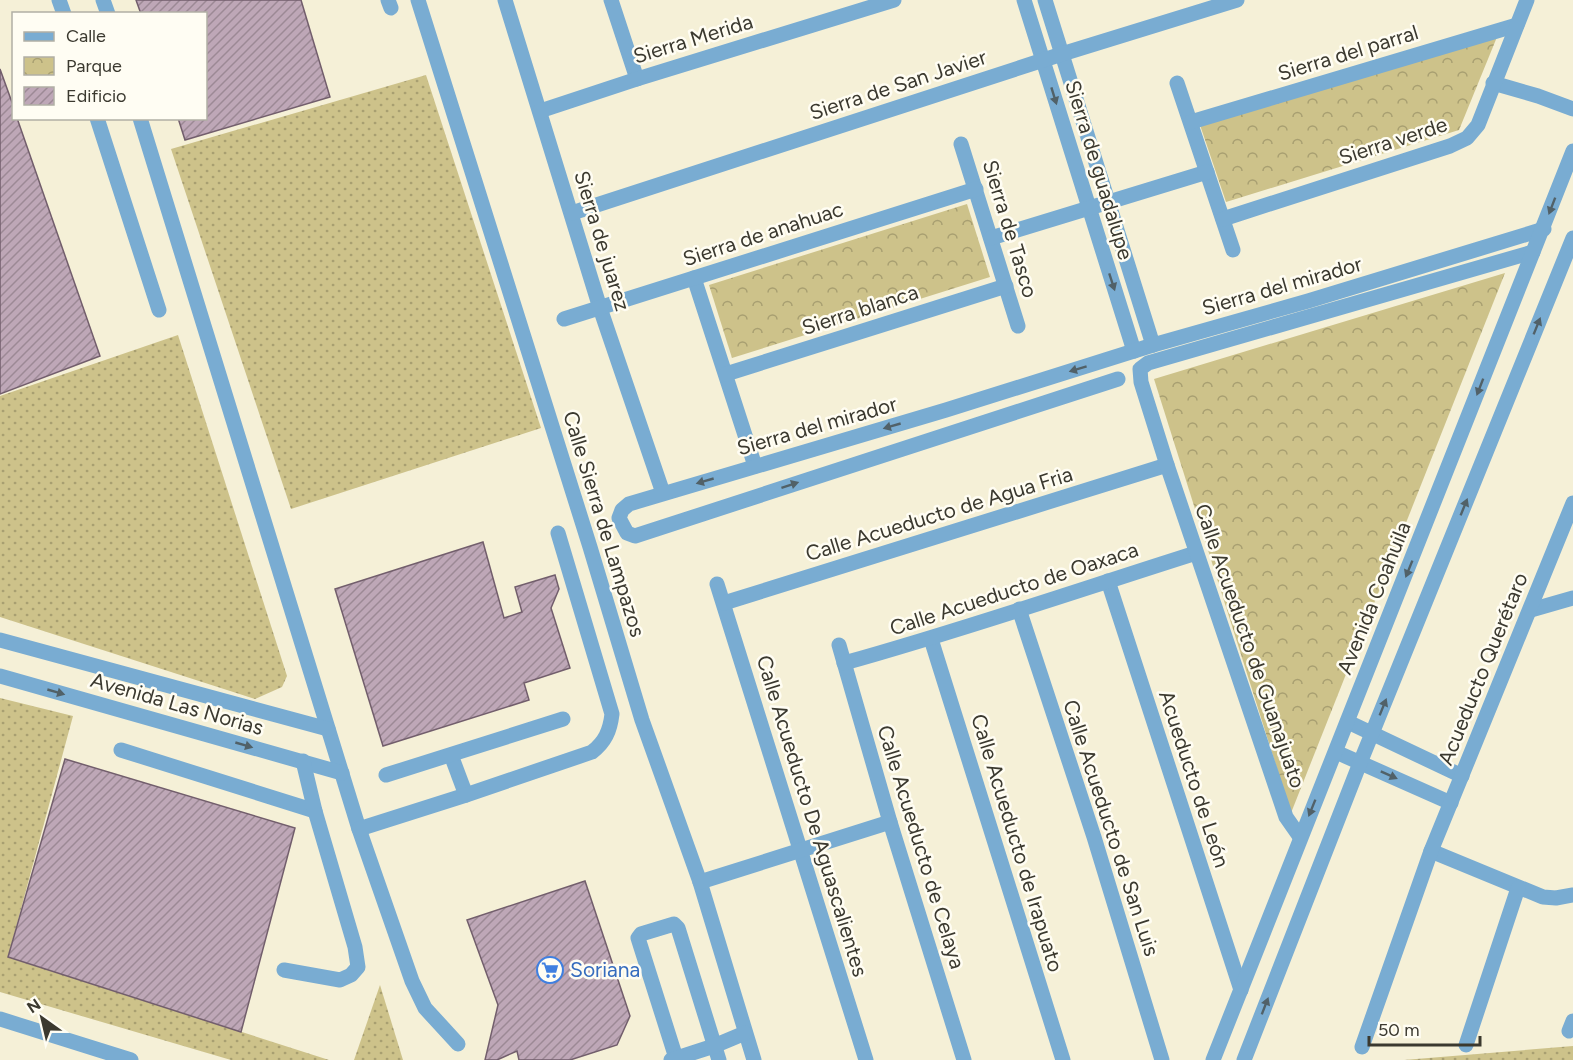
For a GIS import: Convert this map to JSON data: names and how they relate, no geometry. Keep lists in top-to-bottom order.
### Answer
{
  "streets": {
    "street": [
      "Sierra Merida",
      "Sierra del parral",
      "Sierra de San Javier",
      "Sierra verde",
      "Sierra de guadalupe",
      "Sierra de Tasco",
      "Sierra de anahuac",
      "Sierra de juarez",
      "Sierra del mirador",
      "Sierra blanca",
      "Calle Acueducto de Agua Fria",
      "Calle Sierra de Lampazos",
      "Calle Acueducto de Oaxaca",
      "Avenida Coahuila",
      "Calle Acueducto de Guanajuato",
      "Acueducto Querétaro",
      "Avenida Las Norias",
      "Acueducto de León",
      "Calle Acueducto De Aguascalientes",
      "Calle Acueducto de San Luis",
      "Calle Acueducto de Irapuato",
      "Calle Acueducto de Celaya"
    ]
  },
  "crossings": [
    ["Sierra Merida", "Sierra de juarez"],
    ["Sierra del parral", "Sierra verde"],
    ["Sierra de San Javier", "Sierra de guadalupe"],
    ["Sierra de San Javier", "Sierra de juarez"],
    ["Sierra de guadalupe", "Sierra del mirador"],
    ["Sierra de Tasco", "Sierra de anahuac"],
    ["Sierra de Tasco", "Sierra blanca"],
    ["Sierra de anahuac", "Sierra de juarez"],
    ["Sierra de juarez", "Sierra del mirador"],
    ["Sierra del mirador", "Avenida Coahuila"],
    ["Sierra del mirador", "Calle Acueducto de Guanajuato"],
    ["Calle Acueducto de Agua Fria", "Calle Acueducto de Guanajuato"],
    ["Calle Acueducto de Agua Fria", "Calle Acueducto De Aguascalientes"],
    ["Calle Acueducto de Oaxaca", "Calle Acueducto de Guanajuato"],
    ["Calle Acueducto de Oaxaca", "Acueducto de León"],
    ["Calle Acueducto de Oaxaca", "Calle Acueducto de San Luis"],
    ["Calle Acueducto de Oaxaca", "Calle Acueducto de Irapuato"],
    ["Calle Acueducto de Oaxaca", "Calle Acueducto de Celaya"],
    ["Avenida Coahuila", "Calle Acueducto de Guanajuato"],
    ["Avenida Coahuila", "Acueducto de León"]
  ],
  "places": {
    "supermarket": ["Soriana"]
  },
  "legend": ["Calle", "Parque", "Edificio"],
  "scale_bar": "50 m",
  "north": "top left"
}
